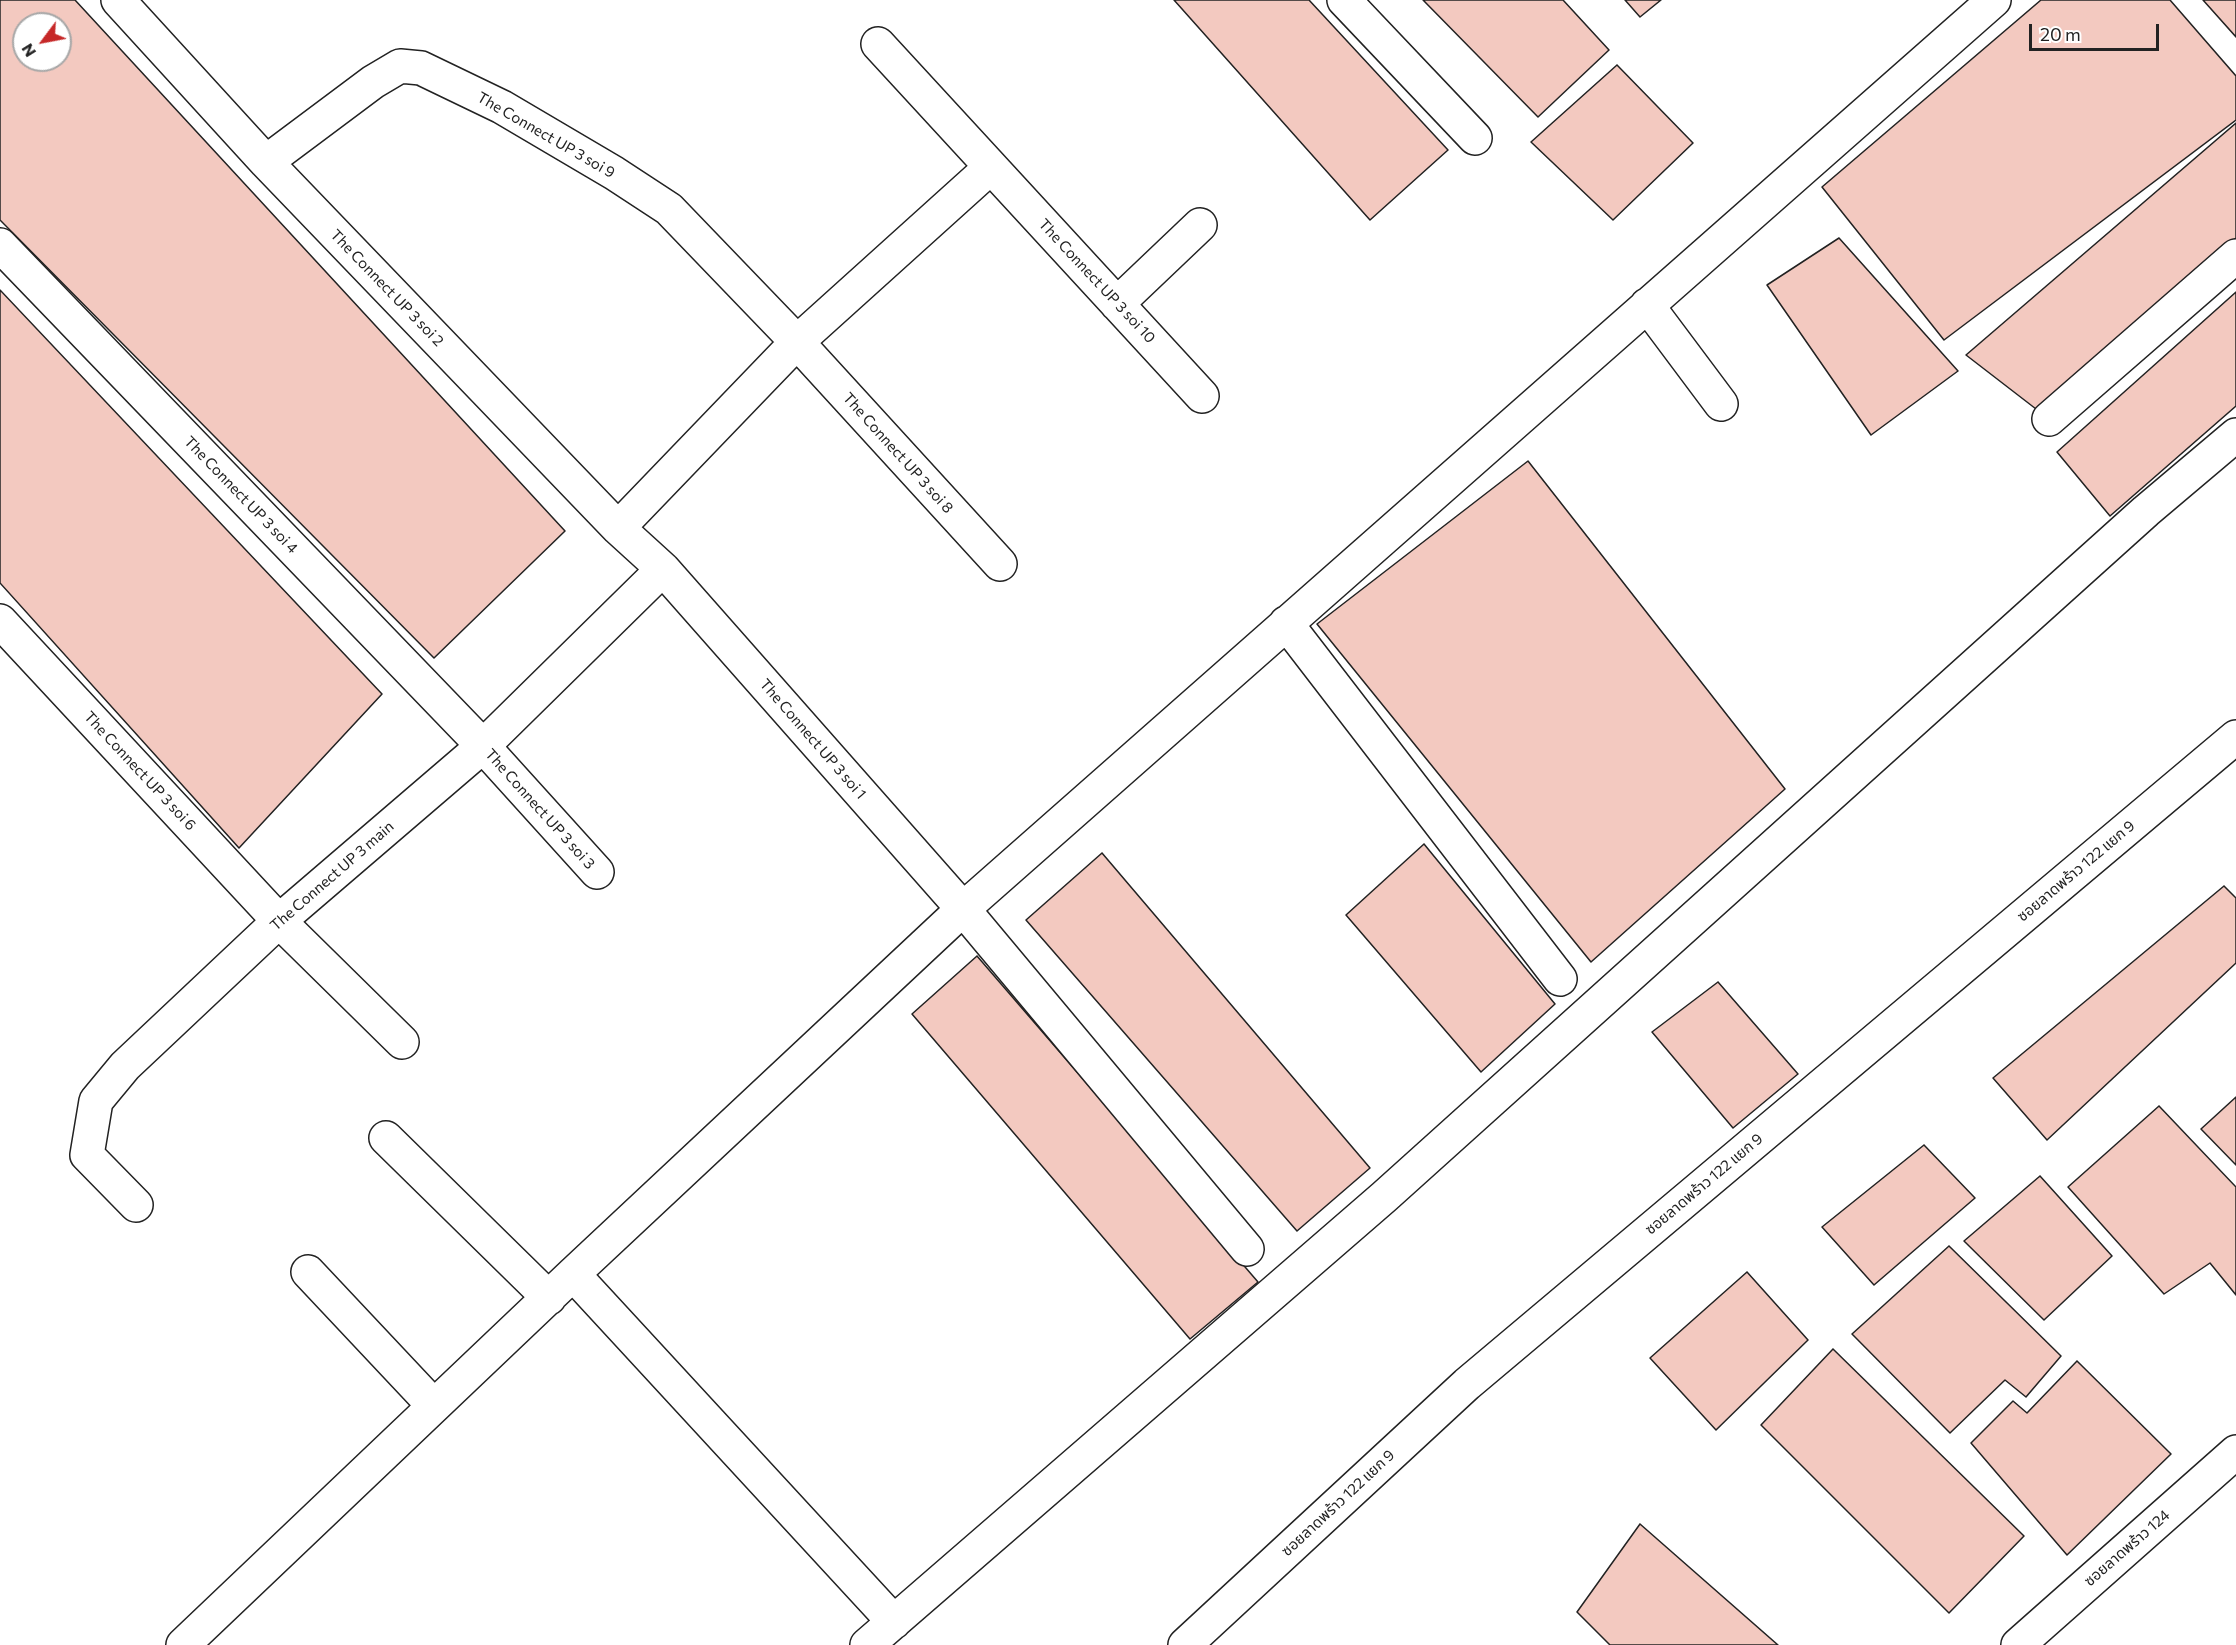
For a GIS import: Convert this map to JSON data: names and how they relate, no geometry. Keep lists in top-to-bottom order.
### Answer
{
  "streets": {
    "street": [
      "The Connect UP 3 soi 9",
      "The Connect UP 3 soi 10",
      "The Connect UP 3 soi 2",
      "The Connect UP 3 soi 8",
      "The Connect UP 3 soi 4",
      "The Connect UP 3 soi 1",
      "The Connect UP 3 soi 6",
      "The Connect UP 3 soi 3",
      "ซอยลาดพร้าว 122 แยก 9",
      "The Connect UP 3 main",
      "ซอยลาดพร้าว 124"
    ]
  },
  "crossings": [
    ["The Connect UP 3 soi 9", "The Connect UP 3 soi 2"],
    ["The Connect UP 3 soi 9", "The Connect UP 3 soi 8"],
    ["The Connect UP 3 soi 2", "The Connect UP 3 soi 1"],
    ["The Connect UP 3 soi 2", "The Connect UP 3 main"],
    ["The Connect UP 3 soi 4", "The Connect UP 3 soi 3"],
    ["The Connect UP 3 soi 4", "The Connect UP 3 main"],
    ["The Connect UP 3 soi 1", "The Connect UP 3 main"],
    ["The Connect UP 3 soi 6", "The Connect UP 3 main"],
    ["The Connect UP 3 soi 3", "The Connect UP 3 main"]
  ],
  "scale_bar": "20 m",
  "north": "bottom left"
}
